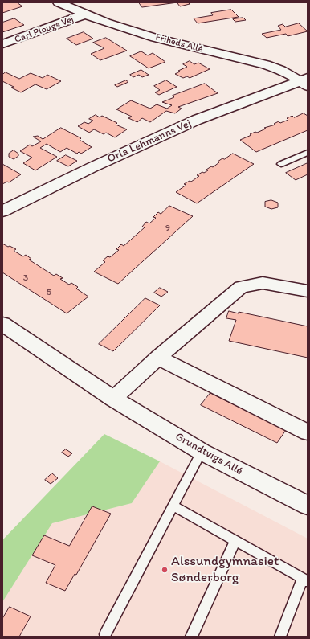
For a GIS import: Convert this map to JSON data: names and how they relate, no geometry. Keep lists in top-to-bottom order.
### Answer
{
  "streets": {
    "street": [
      "Carl Plougs Vej",
      "Friheds Allé",
      "Orla Lehmanns Vej",
      "Grundtvigs Allé"
    ]
  },
  "crossings": [
    ["Carl Plougs Vej", "Friheds Allé"],
    ["Friheds Allé", "Orla Lehmanns Vej"]
  ],
  "places": ["Alssundgymnasiet Sønderborg"],
  "house_numbers": ["9", "3", "5"]
}
